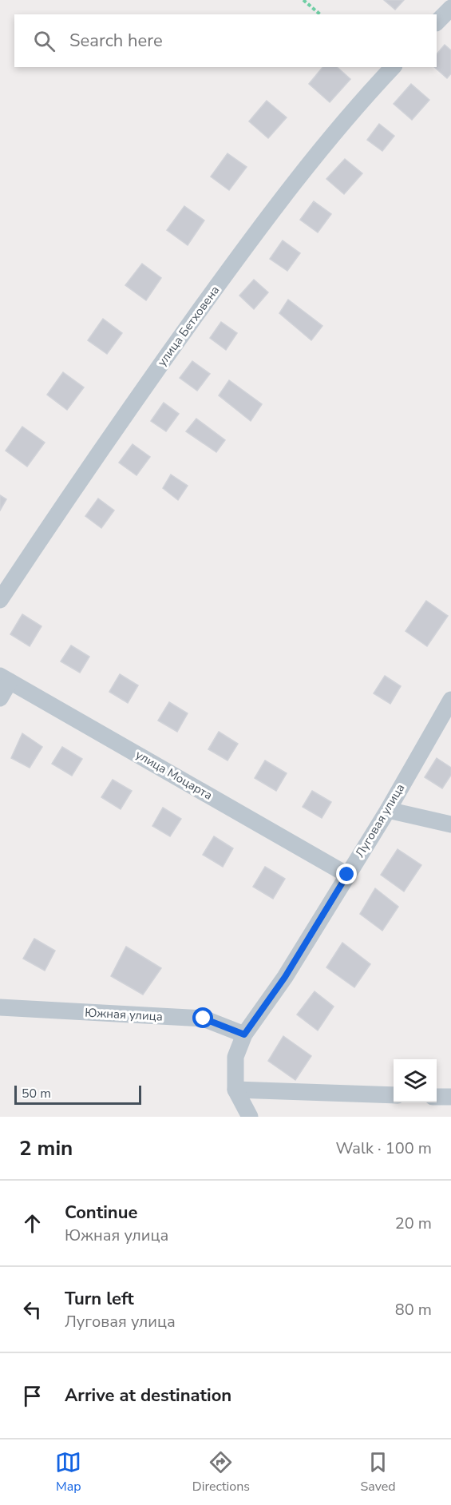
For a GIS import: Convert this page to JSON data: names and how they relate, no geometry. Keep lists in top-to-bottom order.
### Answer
{
  "streets": {
    "street": [
      "улица Бетховена",
      "улица Моцарта",
      "Луговая улица",
      "Южная улица"
    ]
  },
  "crossings": [
    ["улица Моцарта", "Луговая улица"],
    ["Луговая улица", "Южная улица"]
  ],
  "scale_bar": "50 m",
  "page": {
    "search": "Search here",
    "scale": "50 m",
    "heading": ["2 min", "Walk · 100 m"],
    "list": [
      ["Continue", "Южная улица", "20 m"],
      ["Turn left", "Луговая улица", "80 m"],
      "Arrive at destination"
    ],
    "nav": ["Map", "Directions", "Saved"]
  }
}
